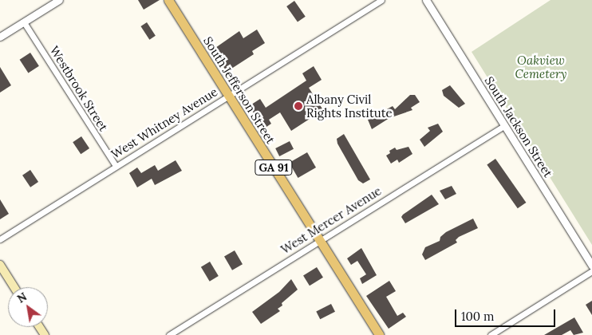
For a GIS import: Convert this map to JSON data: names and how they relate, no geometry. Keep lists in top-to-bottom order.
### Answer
{
  "streets": {
    "main road": ["South Jefferson Street", "GA 91"],
    "street": [
      "Westbrook Street",
      "West Whitney Avenue",
      "South Jackson Street",
      "West Mercer Avenue"
    ]
  },
  "crossings": [
    ["Westbrook Street", "West Whitney Avenue"],
    ["South Jefferson Street", "West Whitney Avenue"],
    ["South Jefferson Street", "West Mercer Avenue"],
    ["South Jackson Street", "West Mercer Avenue"]
  ],
  "parks": ["Oakview Cemetery"],
  "places": ["Albany Civil Rights Institute"],
  "scale_bar": "100 m",
  "north": "top left"
}
